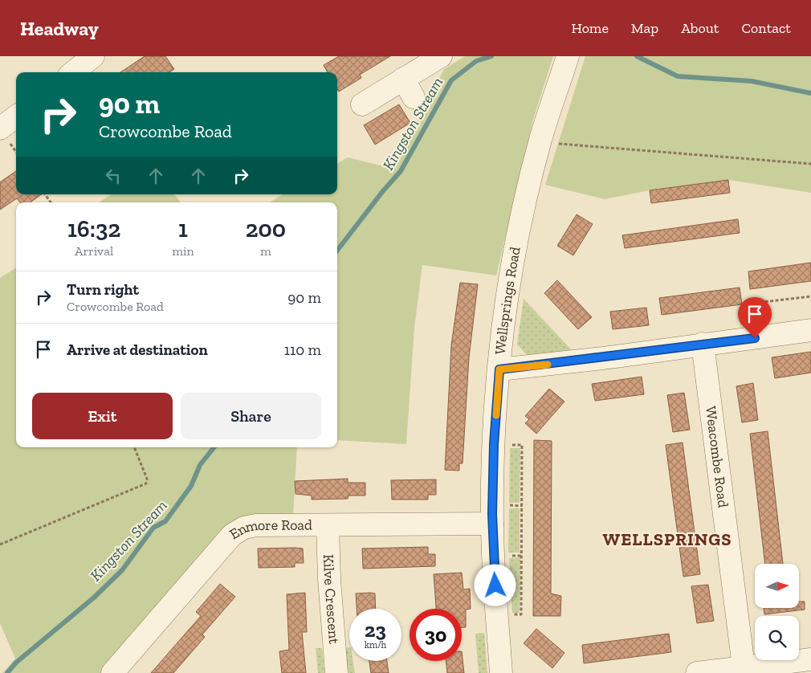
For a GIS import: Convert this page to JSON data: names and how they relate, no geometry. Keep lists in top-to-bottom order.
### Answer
{
  "streets": {
    "street": [
      "Wellsprings Road",
      "Weacombe Road",
      "Enmore Road",
      "Kilve Crescent"
    ]
  },
  "crossings": [
    ["Wellsprings Road", "Enmore Road"],
    ["Enmore Road", "Kilve Crescent"]
  ],
  "districts": ["WELLSPRINGS"],
  "water": ["Kingston Stream"],
  "north": "right",
  "page": {
    "header": "Headway",
    "nav": [
      "Home",
      "Map",
      "About",
      "Contact"
    ],
    "turn": ["90 m", "Crowcombe Road"],
    "eta": [
      "16:32",
      "Arrival",
      "1",
      "min",
      "200",
      "m"
    ],
    "list": [
      {
        "name": "Turn right",
        "note": "Crowcombe Road",
        "value": "90 m"
      },
      {
        "name": "Arrive at destination",
        "value": "110 m"
      }
    ],
    "buttons": ["Exit", "Share"],
    "speed": "23 km/h",
    "limit": "30"
  }
}
